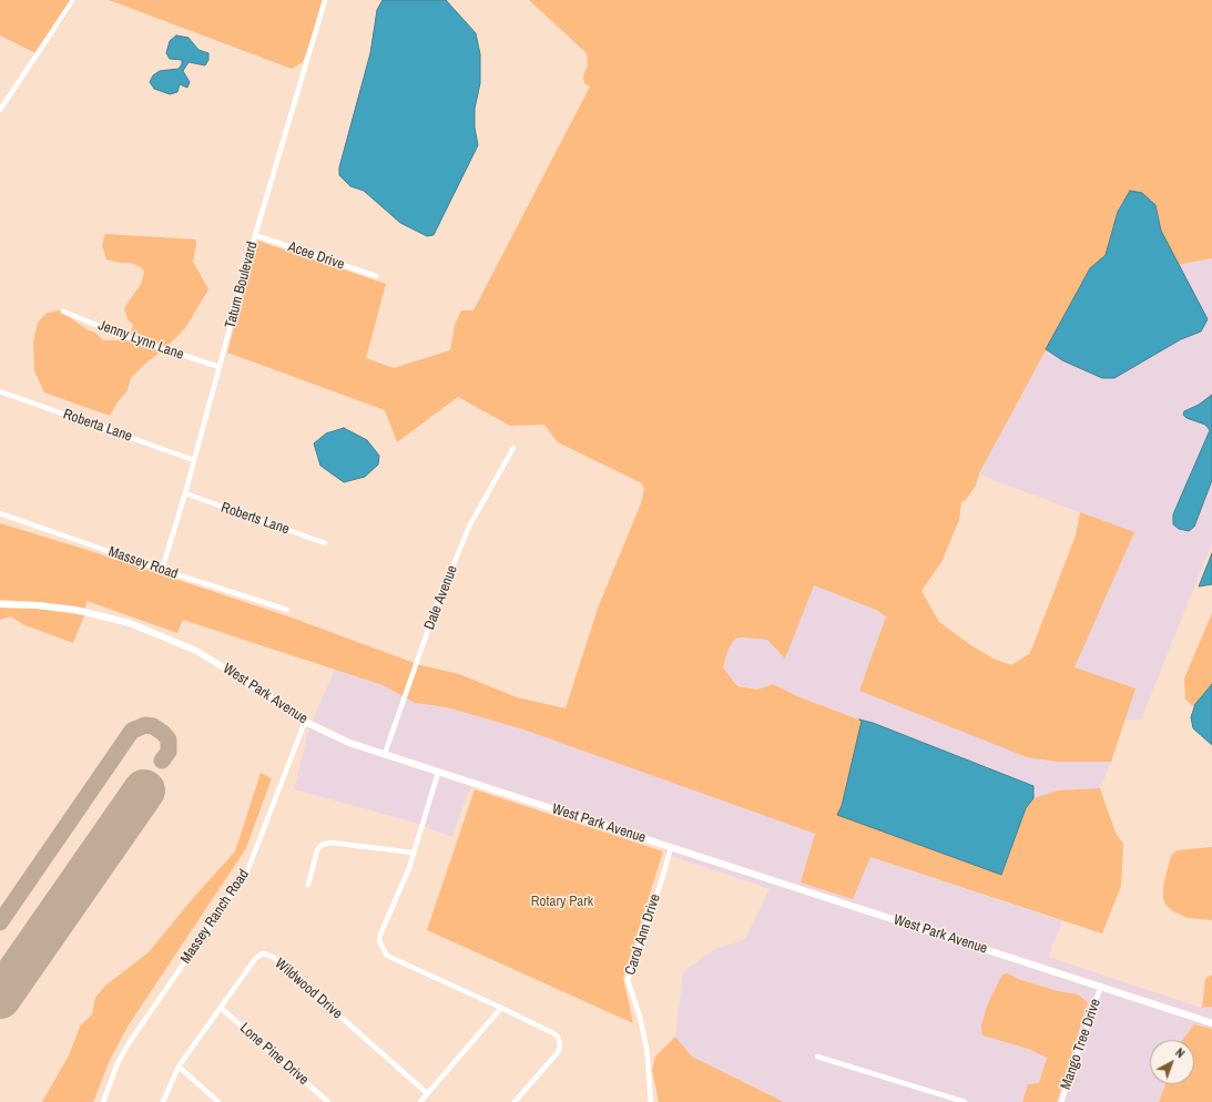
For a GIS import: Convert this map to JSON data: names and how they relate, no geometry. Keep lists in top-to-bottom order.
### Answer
{
  "streets": {
    "street": [
      "Acee Drive",
      "Tatum Boulevard",
      "Jenny Lynn Lane",
      "Roberta Lane",
      "Roberts Lane",
      "Massey Road",
      "Dale Avenue",
      "West Park Avenue",
      "Massey Ranch Road",
      "Carol Ann Drive",
      "Wildwood Drive",
      "Mango Tree Drive",
      "Lone Pine Drive"
    ]
  },
  "crossings": [
    ["Acee Drive", "Tatum Boulevard"],
    ["Tatum Boulevard", "Jenny Lynn Lane"],
    ["Tatum Boulevard", "Roberta Lane"],
    ["Tatum Boulevard", "Roberts Lane"],
    ["Tatum Boulevard", "Massey Road"],
    ["Dale Avenue", "West Park Avenue"],
    ["West Park Avenue", "Massey Ranch Road"],
    ["West Park Avenue", "Carol Ann Drive"],
    ["West Park Avenue", "Mango Tree Drive"],
    ["Wildwood Drive", "Lone Pine Drive"]
  ],
  "parks": ["Rotary Park"],
  "north": "top right"
}
